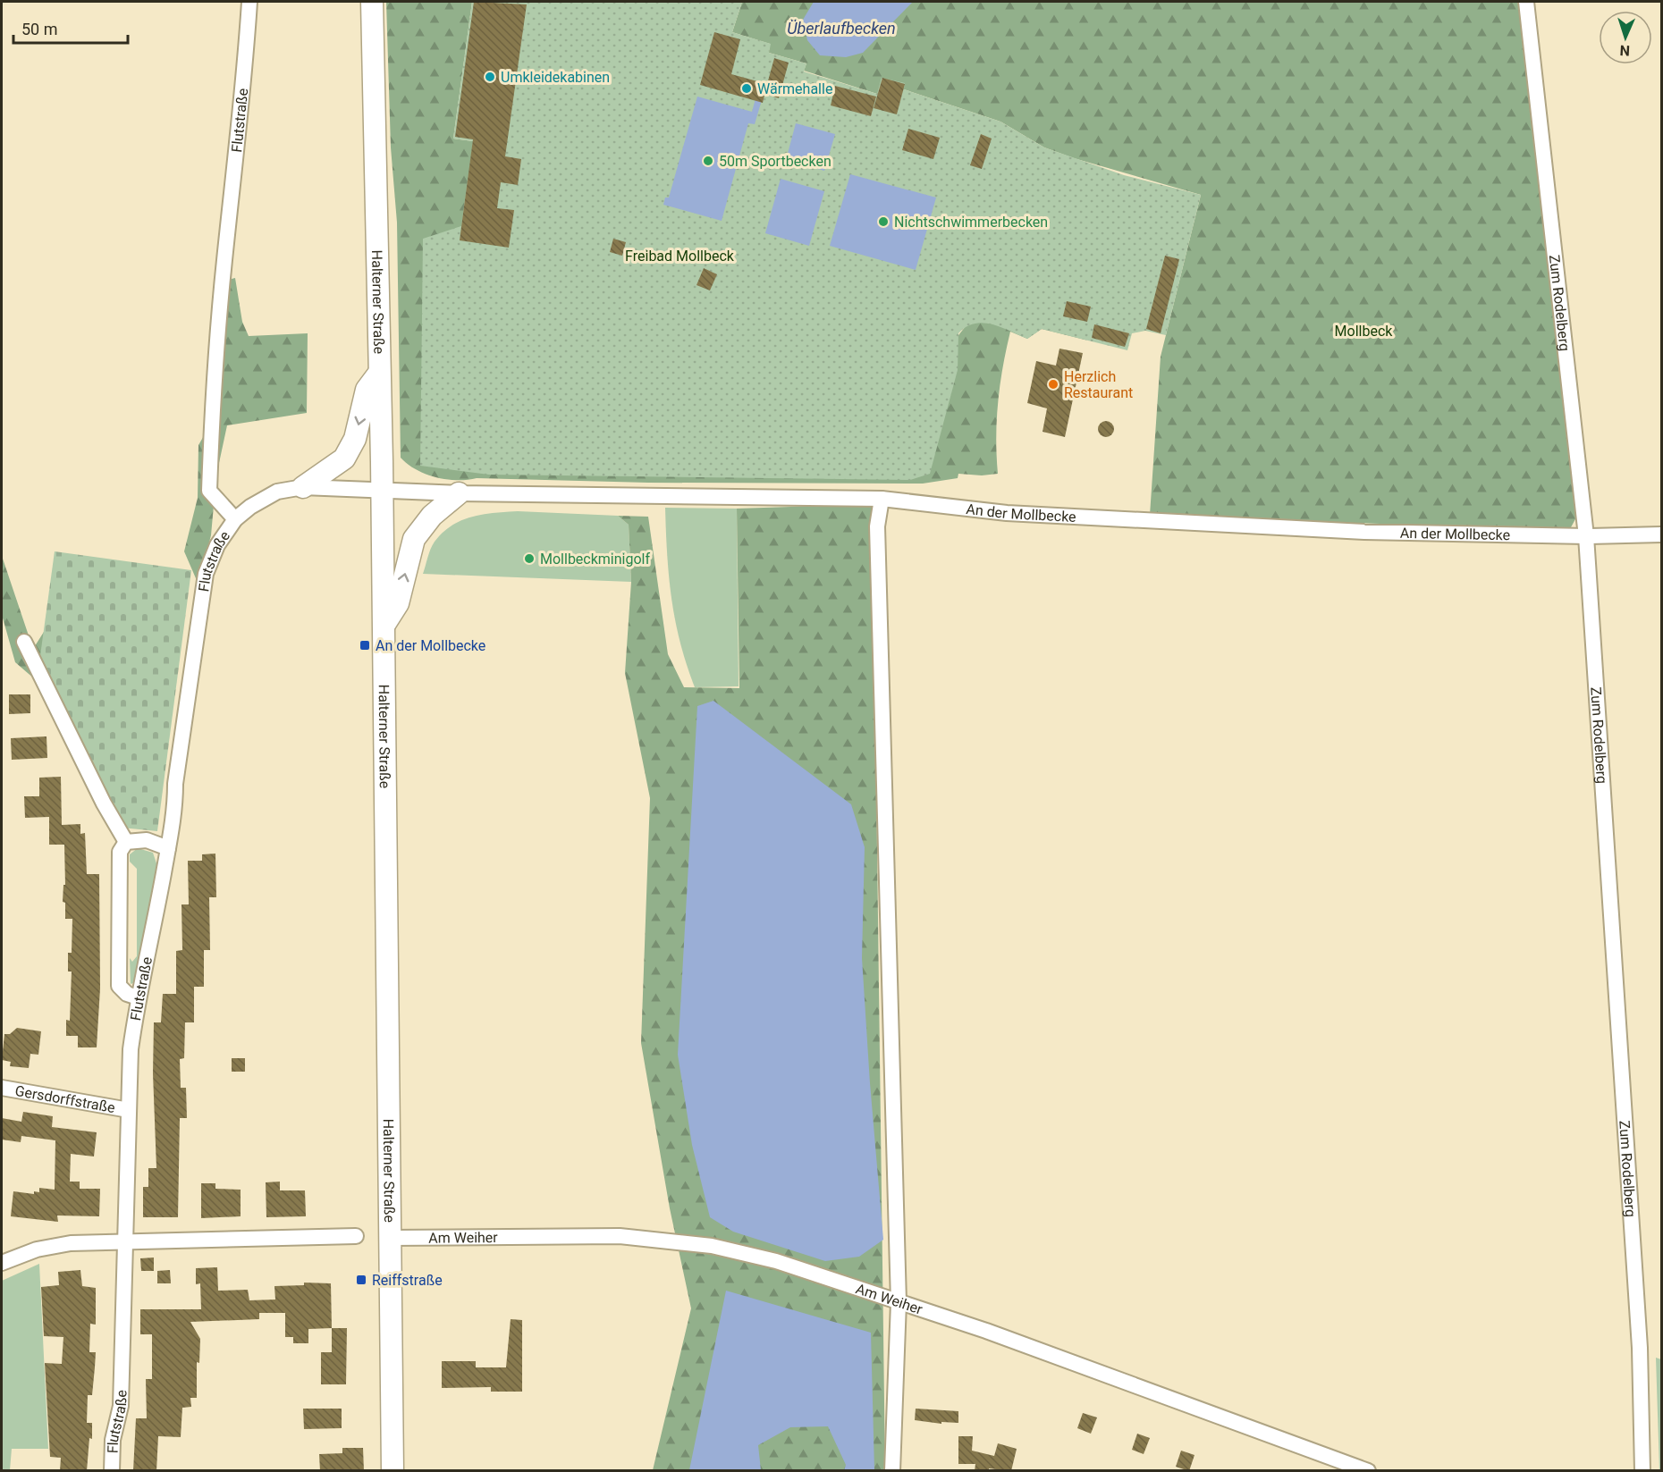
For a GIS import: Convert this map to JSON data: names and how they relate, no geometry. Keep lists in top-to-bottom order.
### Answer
{
  "streets": {
    "main road": ["Halterner Straße"],
    "street": [
      "Flutstraße",
      "Zum Rodelberg",
      "An der Mollbecke",
      "Gersdorffstraße",
      "Am Weiher"
    ]
  },
  "crossings": [
    ["Flutstraße", "Halterner Straße"],
    ["Flutstraße", "An der Mollbecke"],
    ["Flutstraße", "Gersdorffstraße"],
    ["Halterner Straße", "An der Mollbecke"],
    ["Halterner Straße", "Am Weiher"],
    ["Zum Rodelberg", "An der Mollbecke"]
  ],
  "water": ["Überlaufbecken"],
  "parks": ["Freibad Mollbeck", "Mollbeck"],
  "places": {
    "other": [
      "Umkleidekabinen",
      "Wärmehalle",
      "50m Sportbecken",
      "Nichtschwimmerbecken",
      "Herzlich Restaurant",
      "Mollbeckminigolf"
    ],
    "transit": ["An der Mollbecke", "Reiffstraße"]
  },
  "scale_bar": "50 m",
  "north": "bottom"
}
